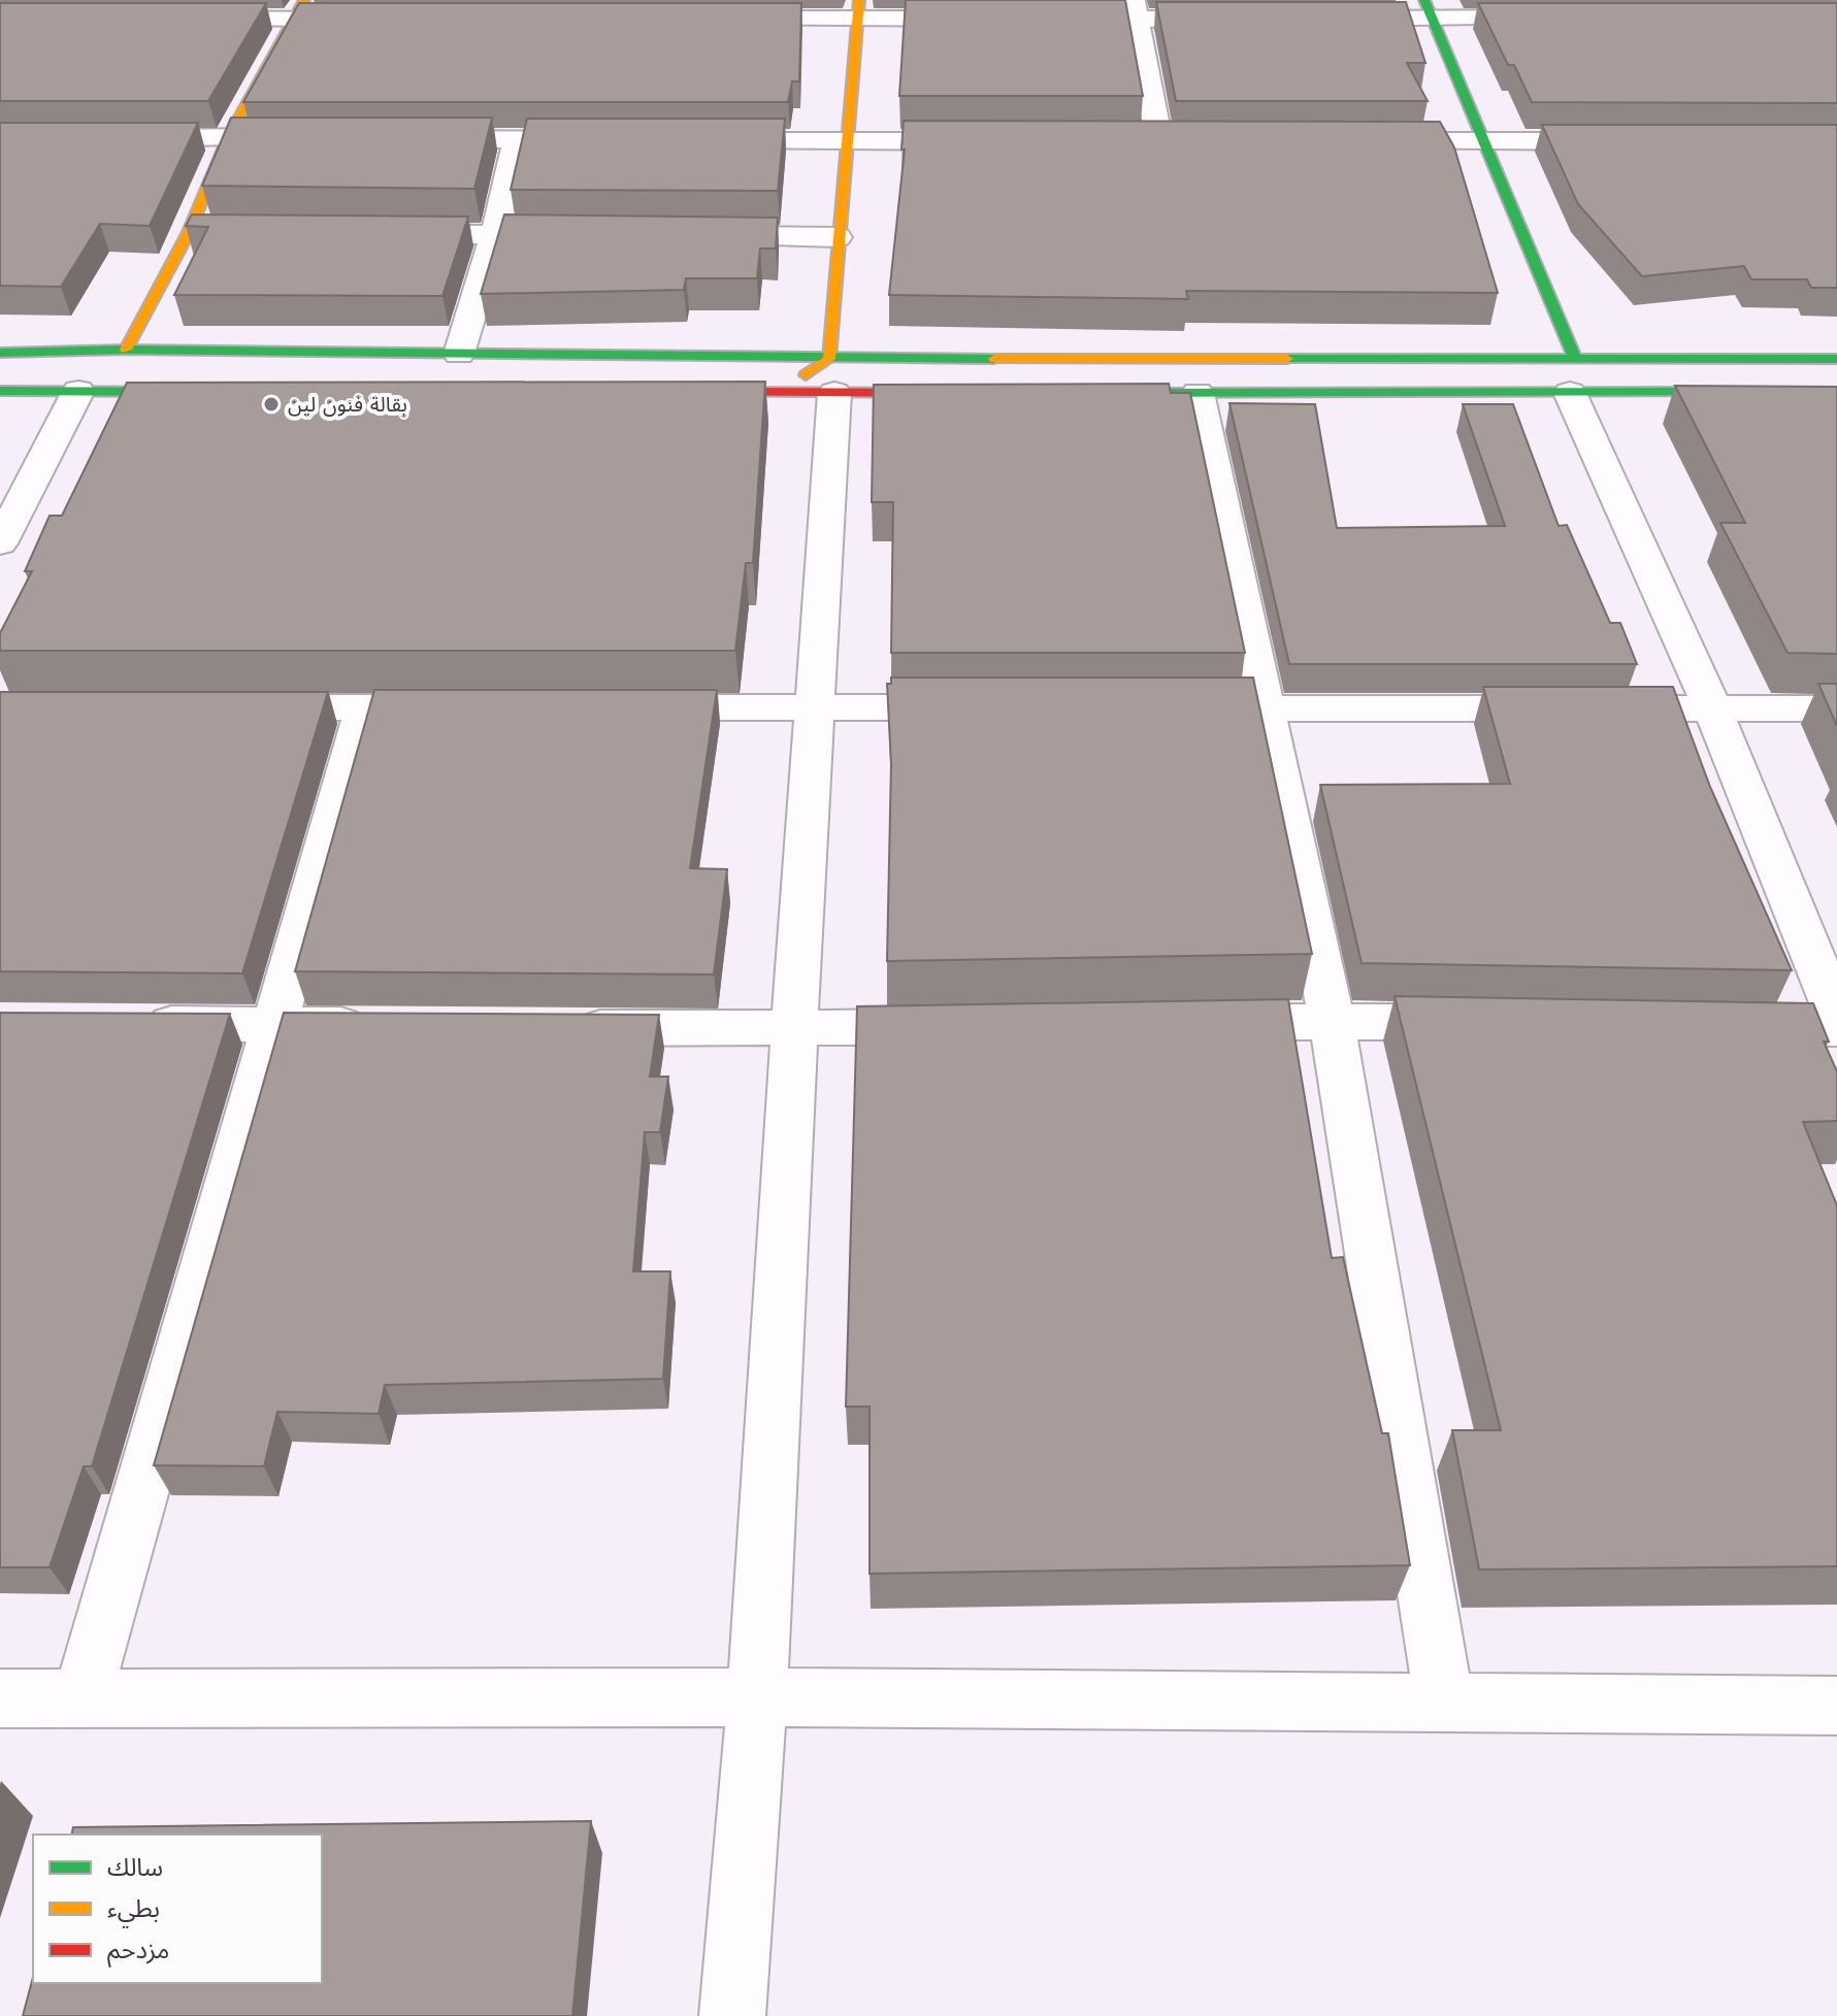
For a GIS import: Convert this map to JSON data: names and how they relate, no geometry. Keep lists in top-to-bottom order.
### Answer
{
  "places": ["بقالة فنون لين"],
  "legend": ["سالك", "بطيء", "مزدحم"]
}
